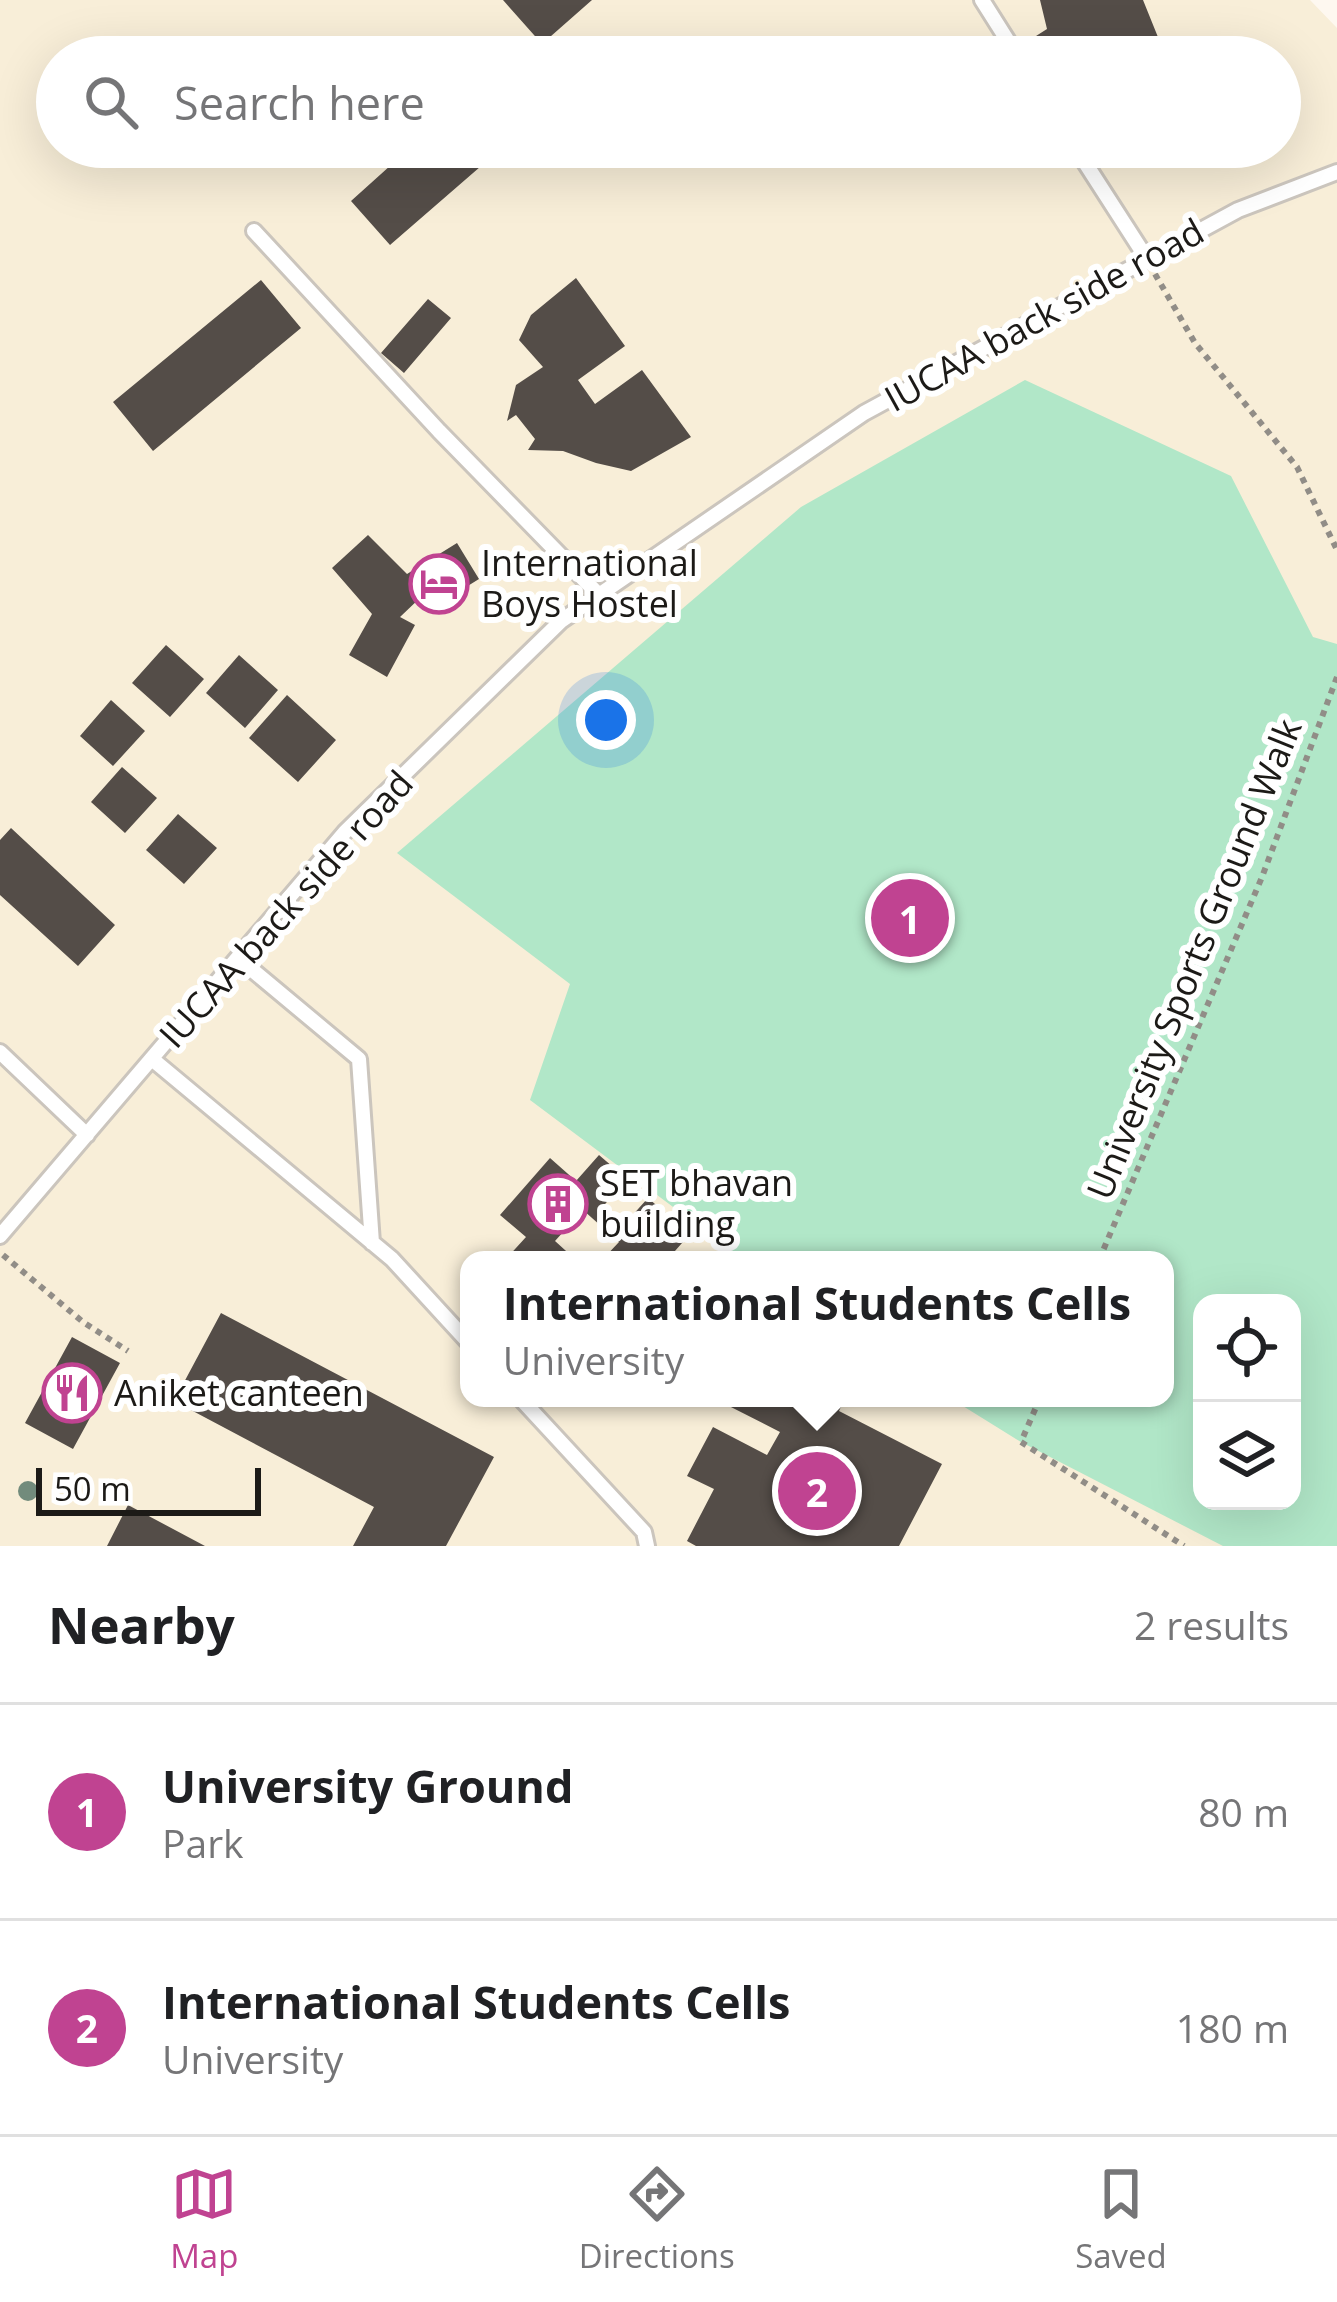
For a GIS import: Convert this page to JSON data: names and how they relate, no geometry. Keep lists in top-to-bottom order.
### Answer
{
  "streets": {
    "lane": ["IUCAA back side road"],
    "path": ["University Sports Ground Walk"]
  },
  "places": {
    "hotel": ["International Boys Hostel"],
    "building": ["SET bhavan building"],
    "restaurant": ["Aniket canteen"]
  },
  "scale_bar": "50 m",
  "page": {
    "search": "Search here",
    "pins": ["1", "2"],
    "popup": ["International Students Cells", "University"],
    "scale": "50 m",
    "heading": ["Nearby", "2 results"],
    "list": [
      {
        "mark": "1",
        "name": "University Ground",
        "note": "Park",
        "value": "80 m"
      },
      {
        "mark": "2",
        "name": "International Students Cells",
        "note": "University",
        "value": "180 m"
      }
    ],
    "nav": ["Map", "Directions", "Saved"]
  }
}
